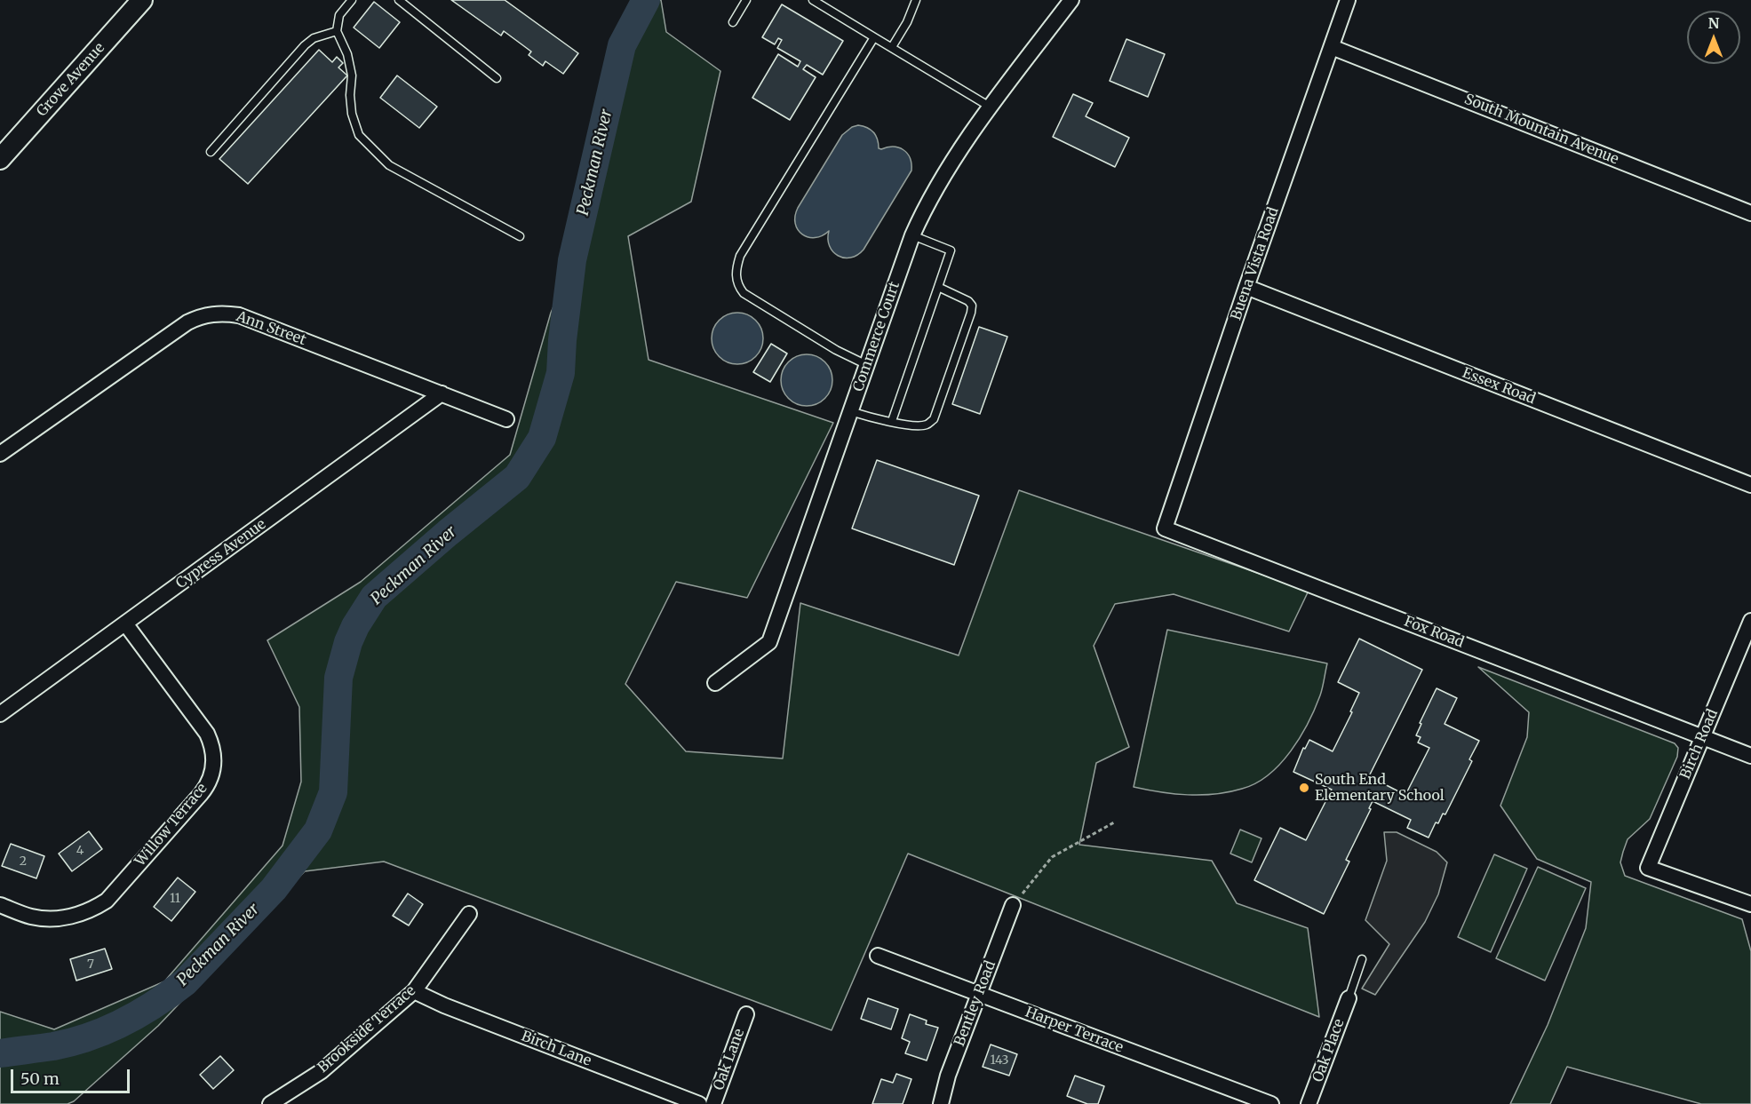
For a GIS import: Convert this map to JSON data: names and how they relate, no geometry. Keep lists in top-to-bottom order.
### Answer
{
  "streets": {
    "street": [
      "Grove Avenue",
      "South Mountain Avenue",
      "Buena Vista Road",
      "Ann Street",
      "Commerce Court",
      "Essex Road",
      "Cypress Avenue",
      "Fox Road",
      "Birch Road",
      "Willow Terrace",
      "Bentley Road",
      "Brookside Terrace",
      "Harper Terrace",
      "Birch Lane",
      "Oak Place",
      "Oak Lane"
    ]
  },
  "crossings": [
    ["South Mountain Avenue", "Buena Vista Road"],
    ["Buena Vista Road", "Essex Road"],
    ["Buena Vista Road", "Fox Road"],
    ["Ann Street", "Cypress Avenue"],
    ["Cypress Avenue", "Willow Terrace"],
    ["Fox Road", "Birch Road"],
    ["Bentley Road", "Harper Terrace"],
    ["Brookside Terrace", "Birch Lane"]
  ],
  "water": ["Peckman River"],
  "places": ["South End Elementary School"],
  "house_numbers": [
    "4",
    "2",
    "11",
    "7",
    "143"
  ],
  "scale_bar": "50 m",
  "north": "top"
}
